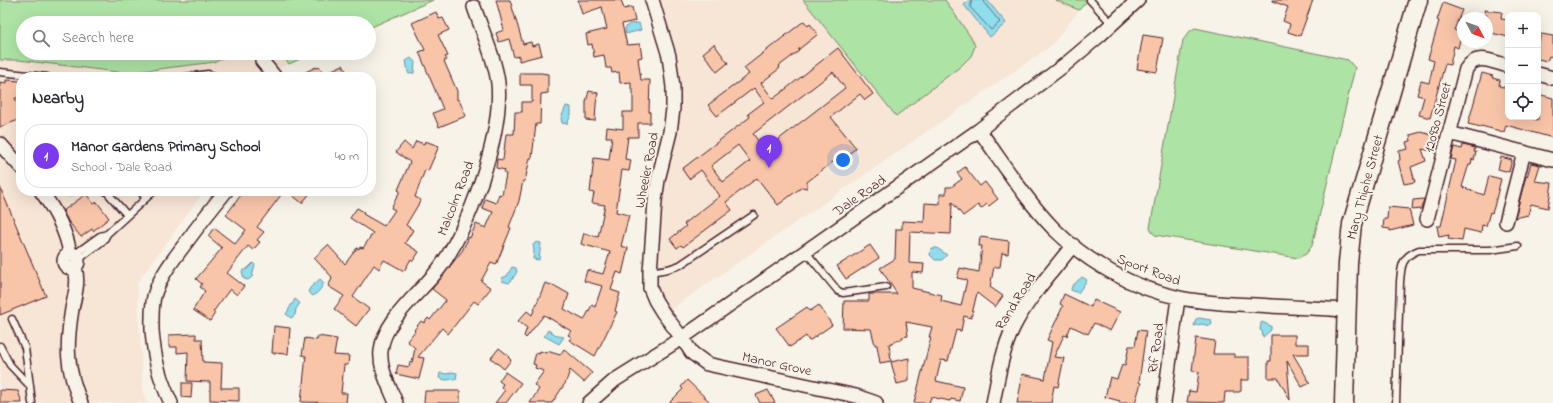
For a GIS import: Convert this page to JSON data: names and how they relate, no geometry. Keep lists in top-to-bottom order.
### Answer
{
  "streets": {
    "street": [
      "120930 Street",
      "Wheeler Road",
      "Mary Thiphe Street",
      "Dale Road",
      "Malcolm Road",
      "Sport Road",
      "Rand Road",
      "Rif Road",
      "Manor Grove"
    ]
  },
  "crossings": [
    ["Wheeler Road", "Dale Road"],
    ["Wheeler Road", "Manor Grove"],
    ["Mary Thiphe Street", "Sport Road"],
    ["Dale Road", "Sport Road"],
    ["Dale Road", "Manor Grove"],
    ["Sport Road", "Rand Road"],
    ["Sport Road", "Rif Road"]
  ],
  "north": "bottom right",
  "page": {
    "map_buttons": ["+", "−"],
    "search": "Search here",
    "heading": "Nearby",
    "list": [
      {
        "mark": "1",
        "name": "Manor Gardens Primary School",
        "note": "School · Dale Road",
        "value": "40 m"
      }
    ],
    "pins": "1"
  }
}
